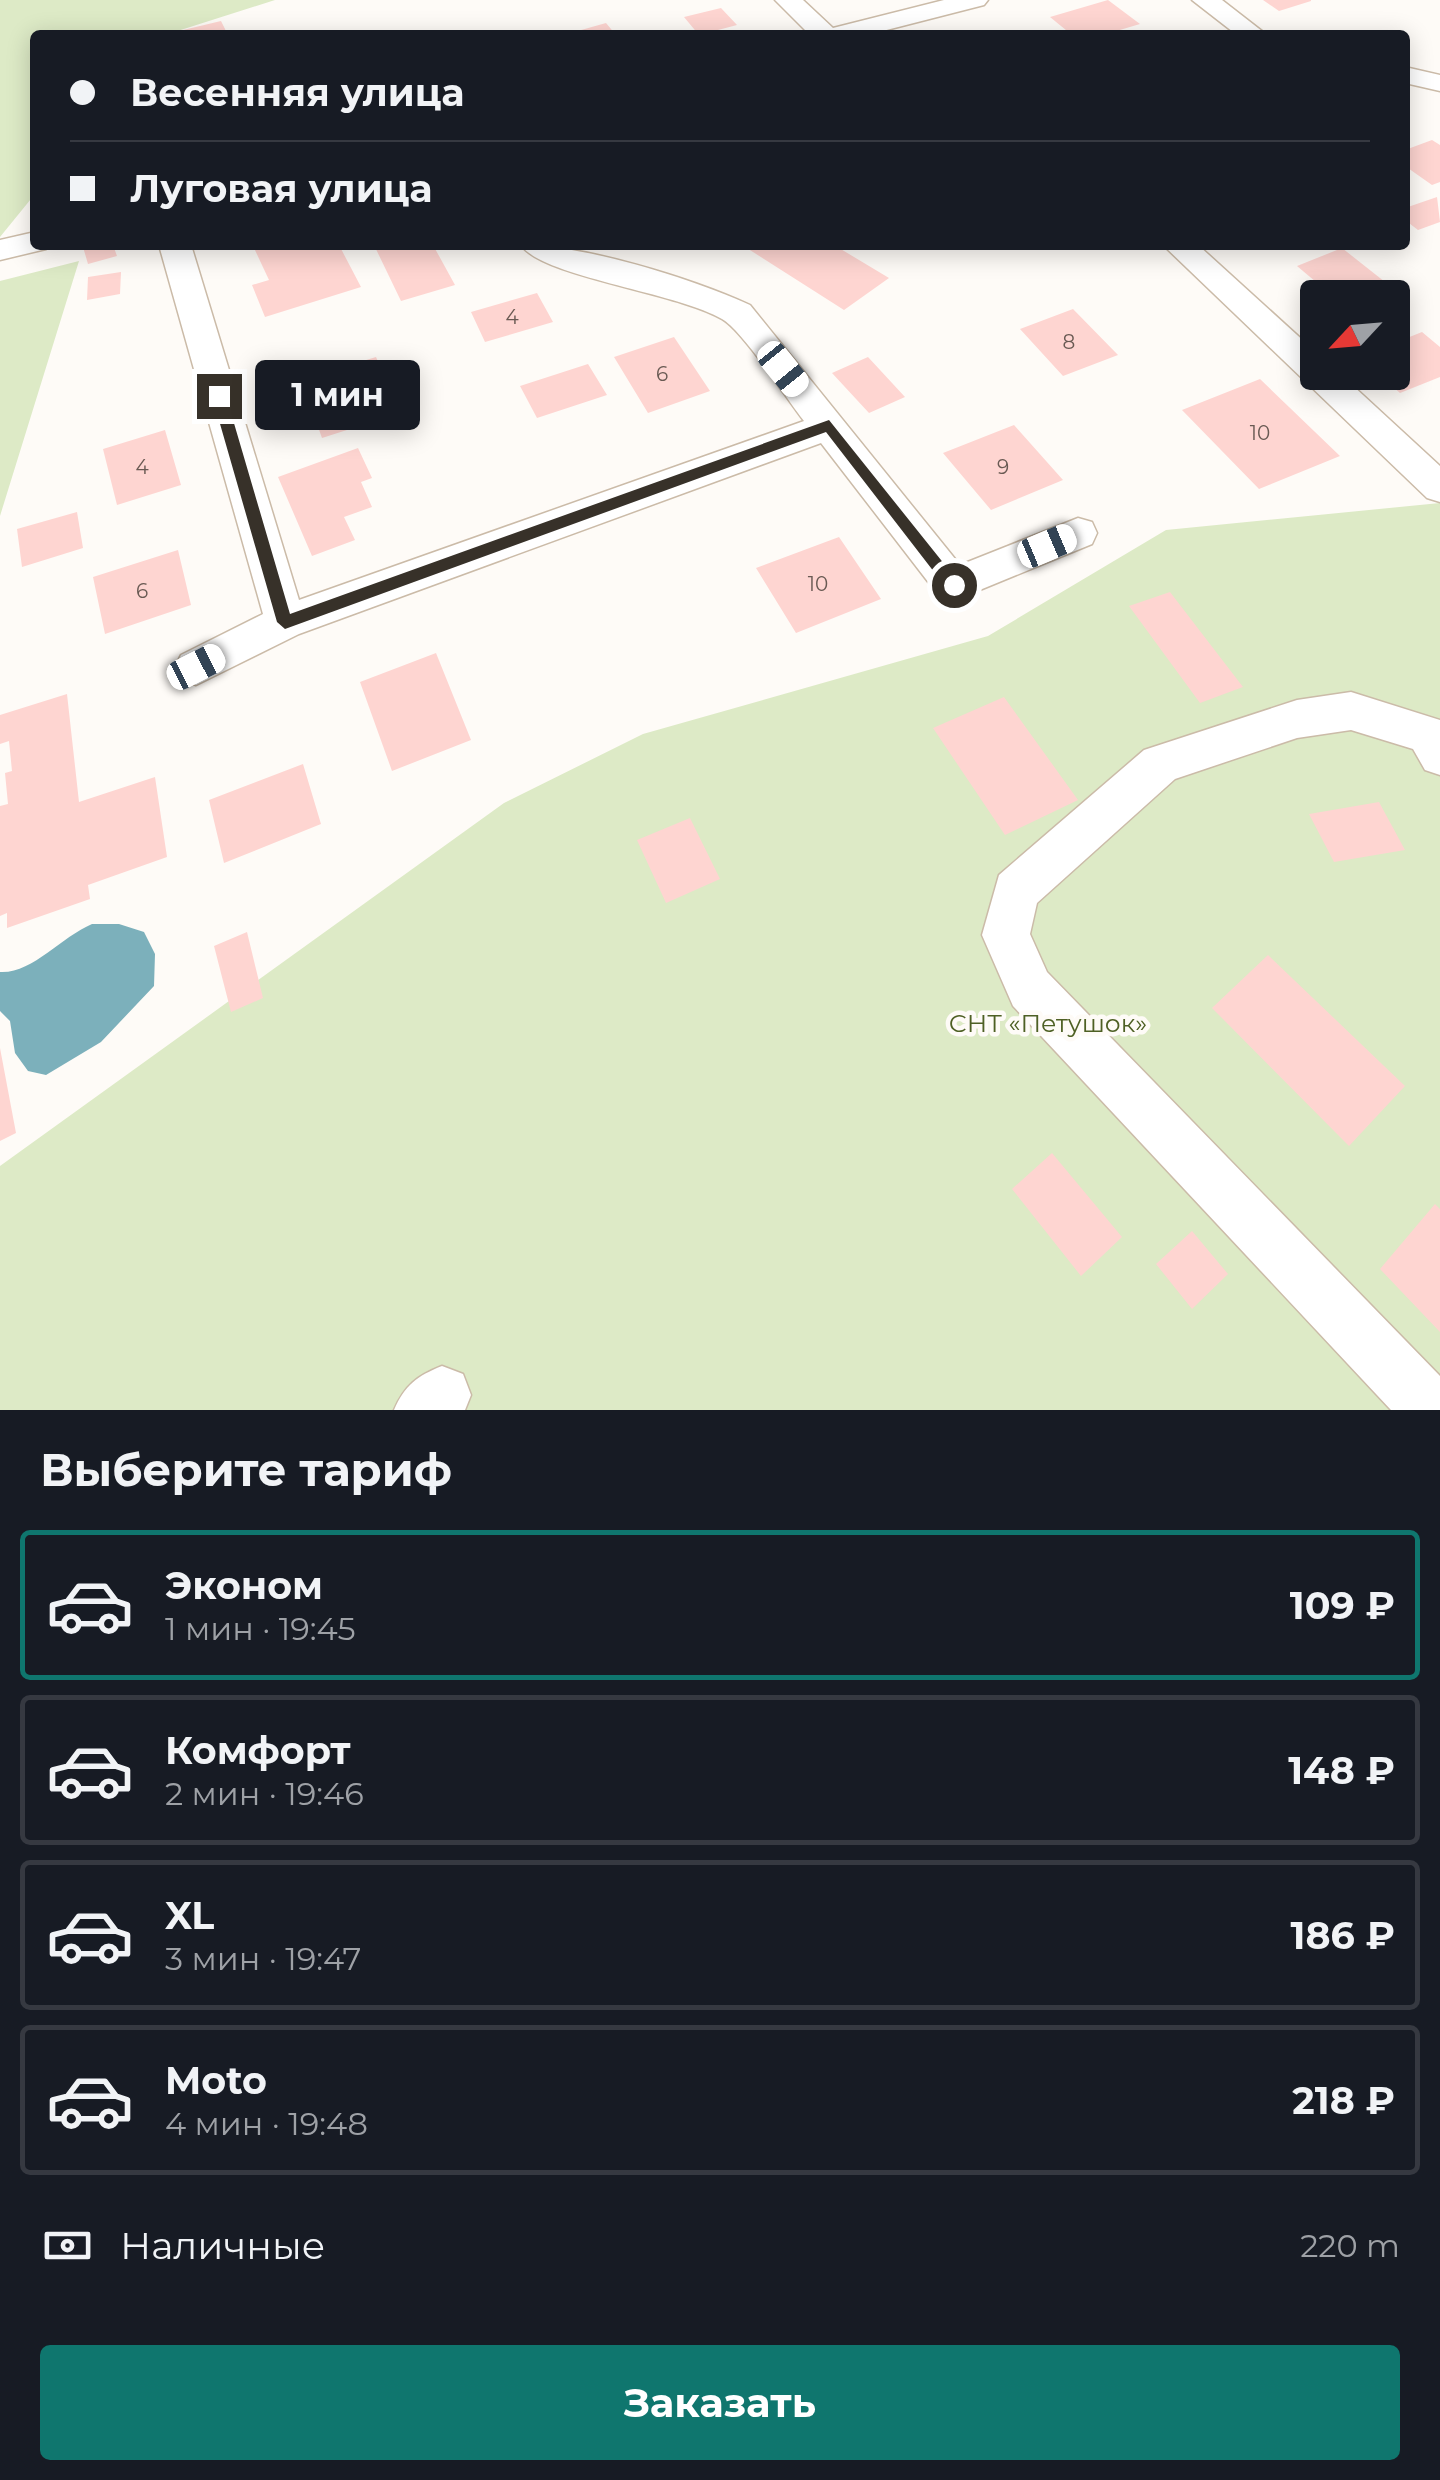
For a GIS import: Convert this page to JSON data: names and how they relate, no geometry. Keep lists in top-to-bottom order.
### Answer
{
  "parks": ["СНТ «Петушок»"],
  "house_numbers": [
    "4",
    "8",
    "6",
    "10",
    "4",
    "9",
    "10",
    "6"
  ],
  "north": "bottom left",
  "page": {
    "banner": ["Весенняя улица", "Луговая улица"],
    "bubble": "1 мин",
    "heading": "Выберите тариф",
    "list": [
      {
        "name": "Эконом",
        "note": "1 мин · 19:45",
        "value": "109 ₽"
      },
      {
        "name": "Комфорт",
        "note": "2 мин · 19:46",
        "value": "148 ₽"
      },
      {
        "name": "XL",
        "note": "3 мин · 19:47",
        "value": "186 ₽"
      },
      {
        "name": "Moto",
        "note": "4 мин · 19:48",
        "value": "218 ₽"
      }
    ],
    "pay": ["Наличные", "220 m"],
    "buttons": "Заказать"
  }
}
